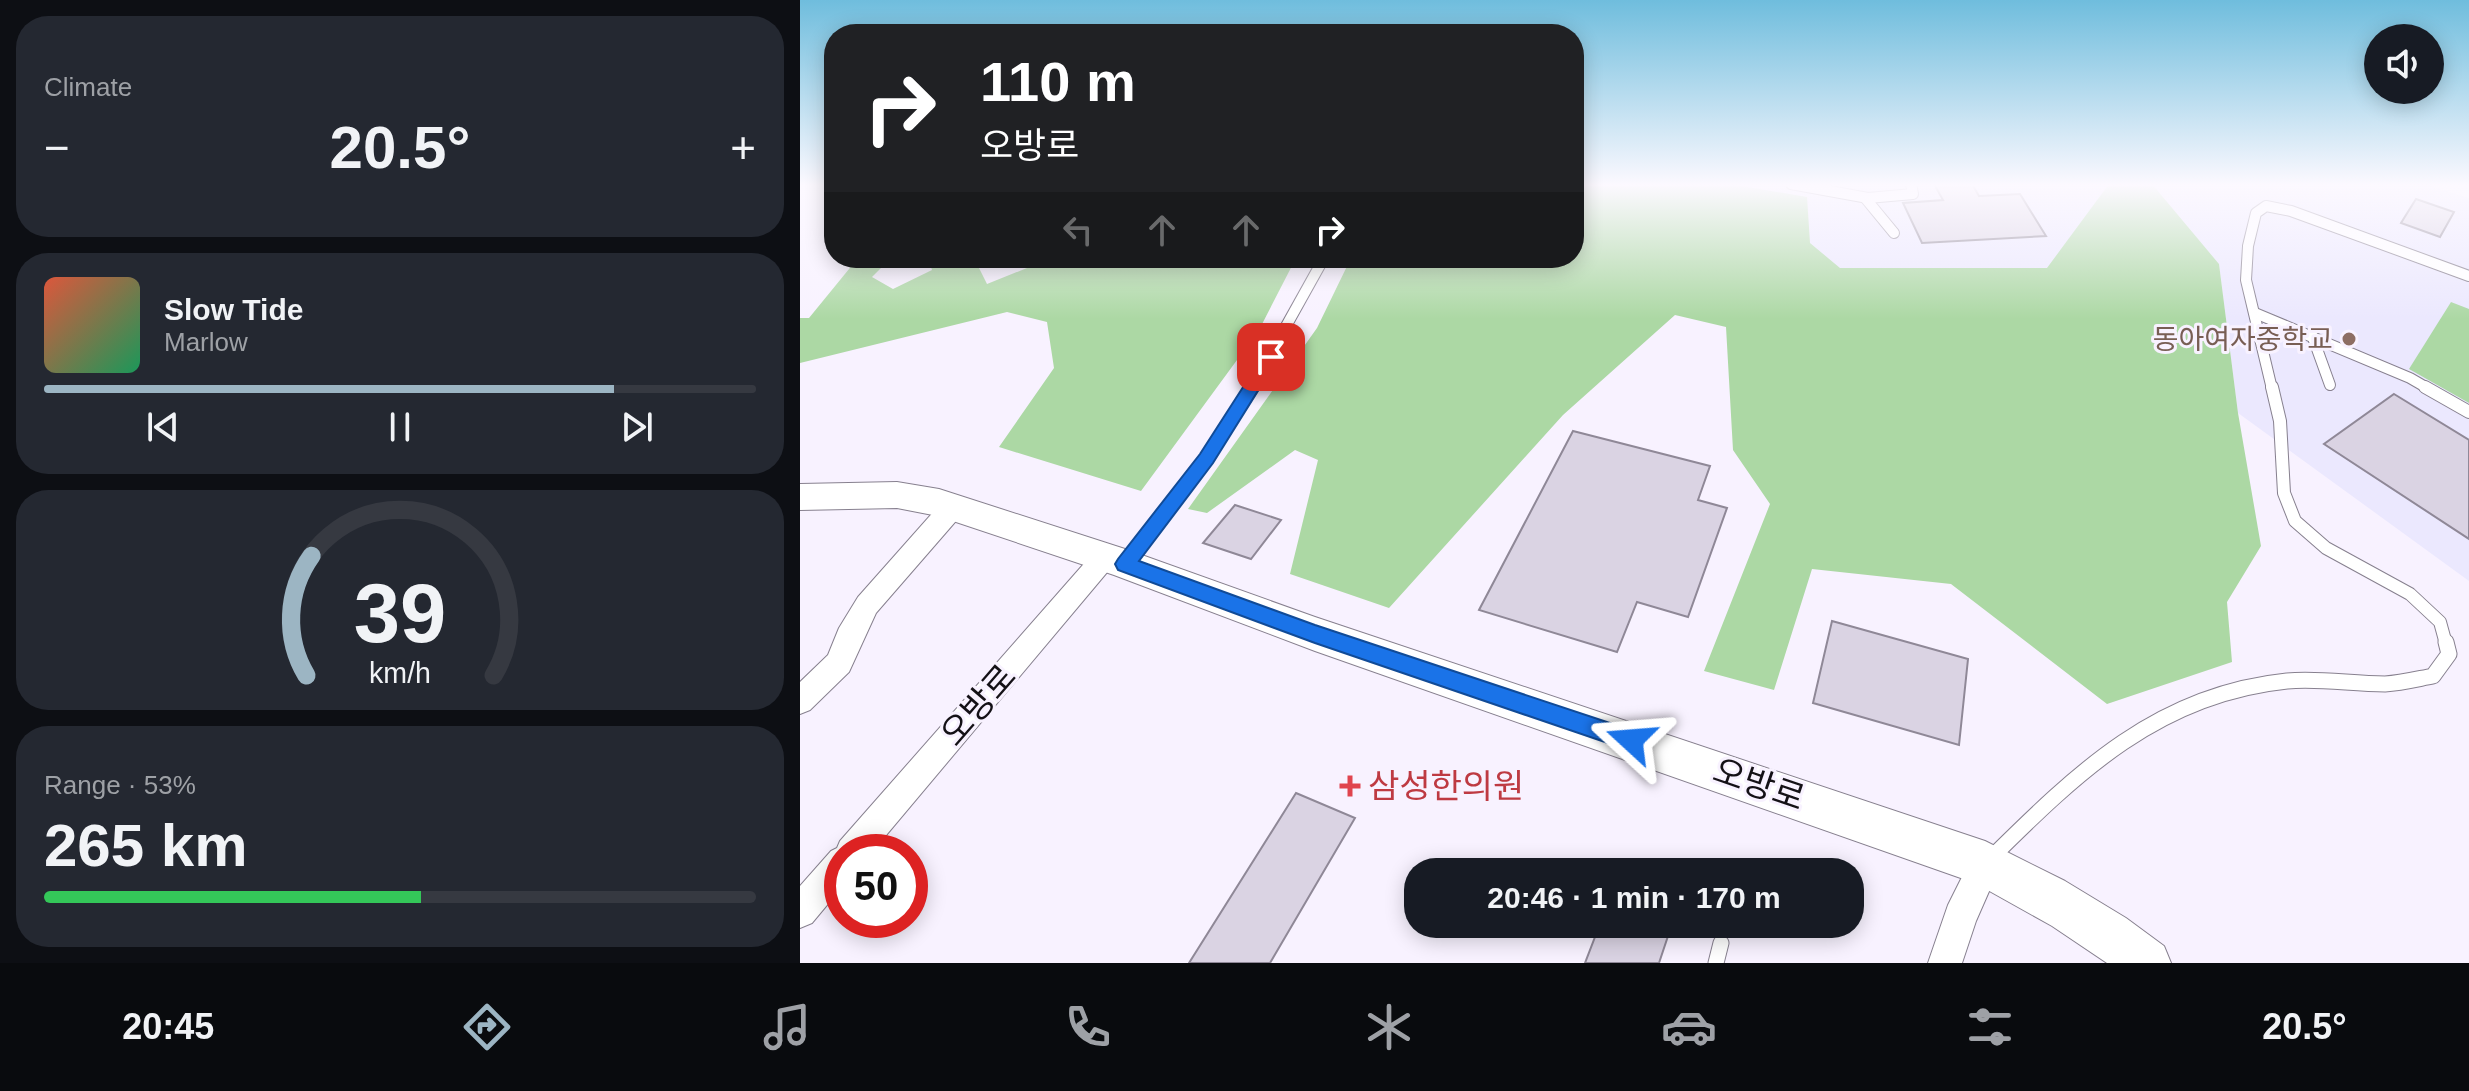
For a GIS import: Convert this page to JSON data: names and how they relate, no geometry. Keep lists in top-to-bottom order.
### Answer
{
  "streets": {
    "main road": ["오방로"]
  },
  "places": {
    "other": ["동아여자중학교"],
    "health": ["삼성한의원"]
  },
  "page": {
    "tile": [
      "Climate",
      ["Range · 53%", "265 km"]
    ],
    "turn": ["110 m", "오방로"],
    "heat": ["−", "20.5°", "+"],
    "song": ["Slow Tide", "Marlow"],
    "limit": "50",
    "trip": "20:46 · 1 min · 170 m",
    "tabs": ["20:45", "20.5°"],
    "gauge": ["39", "km/h"]
  }
}
